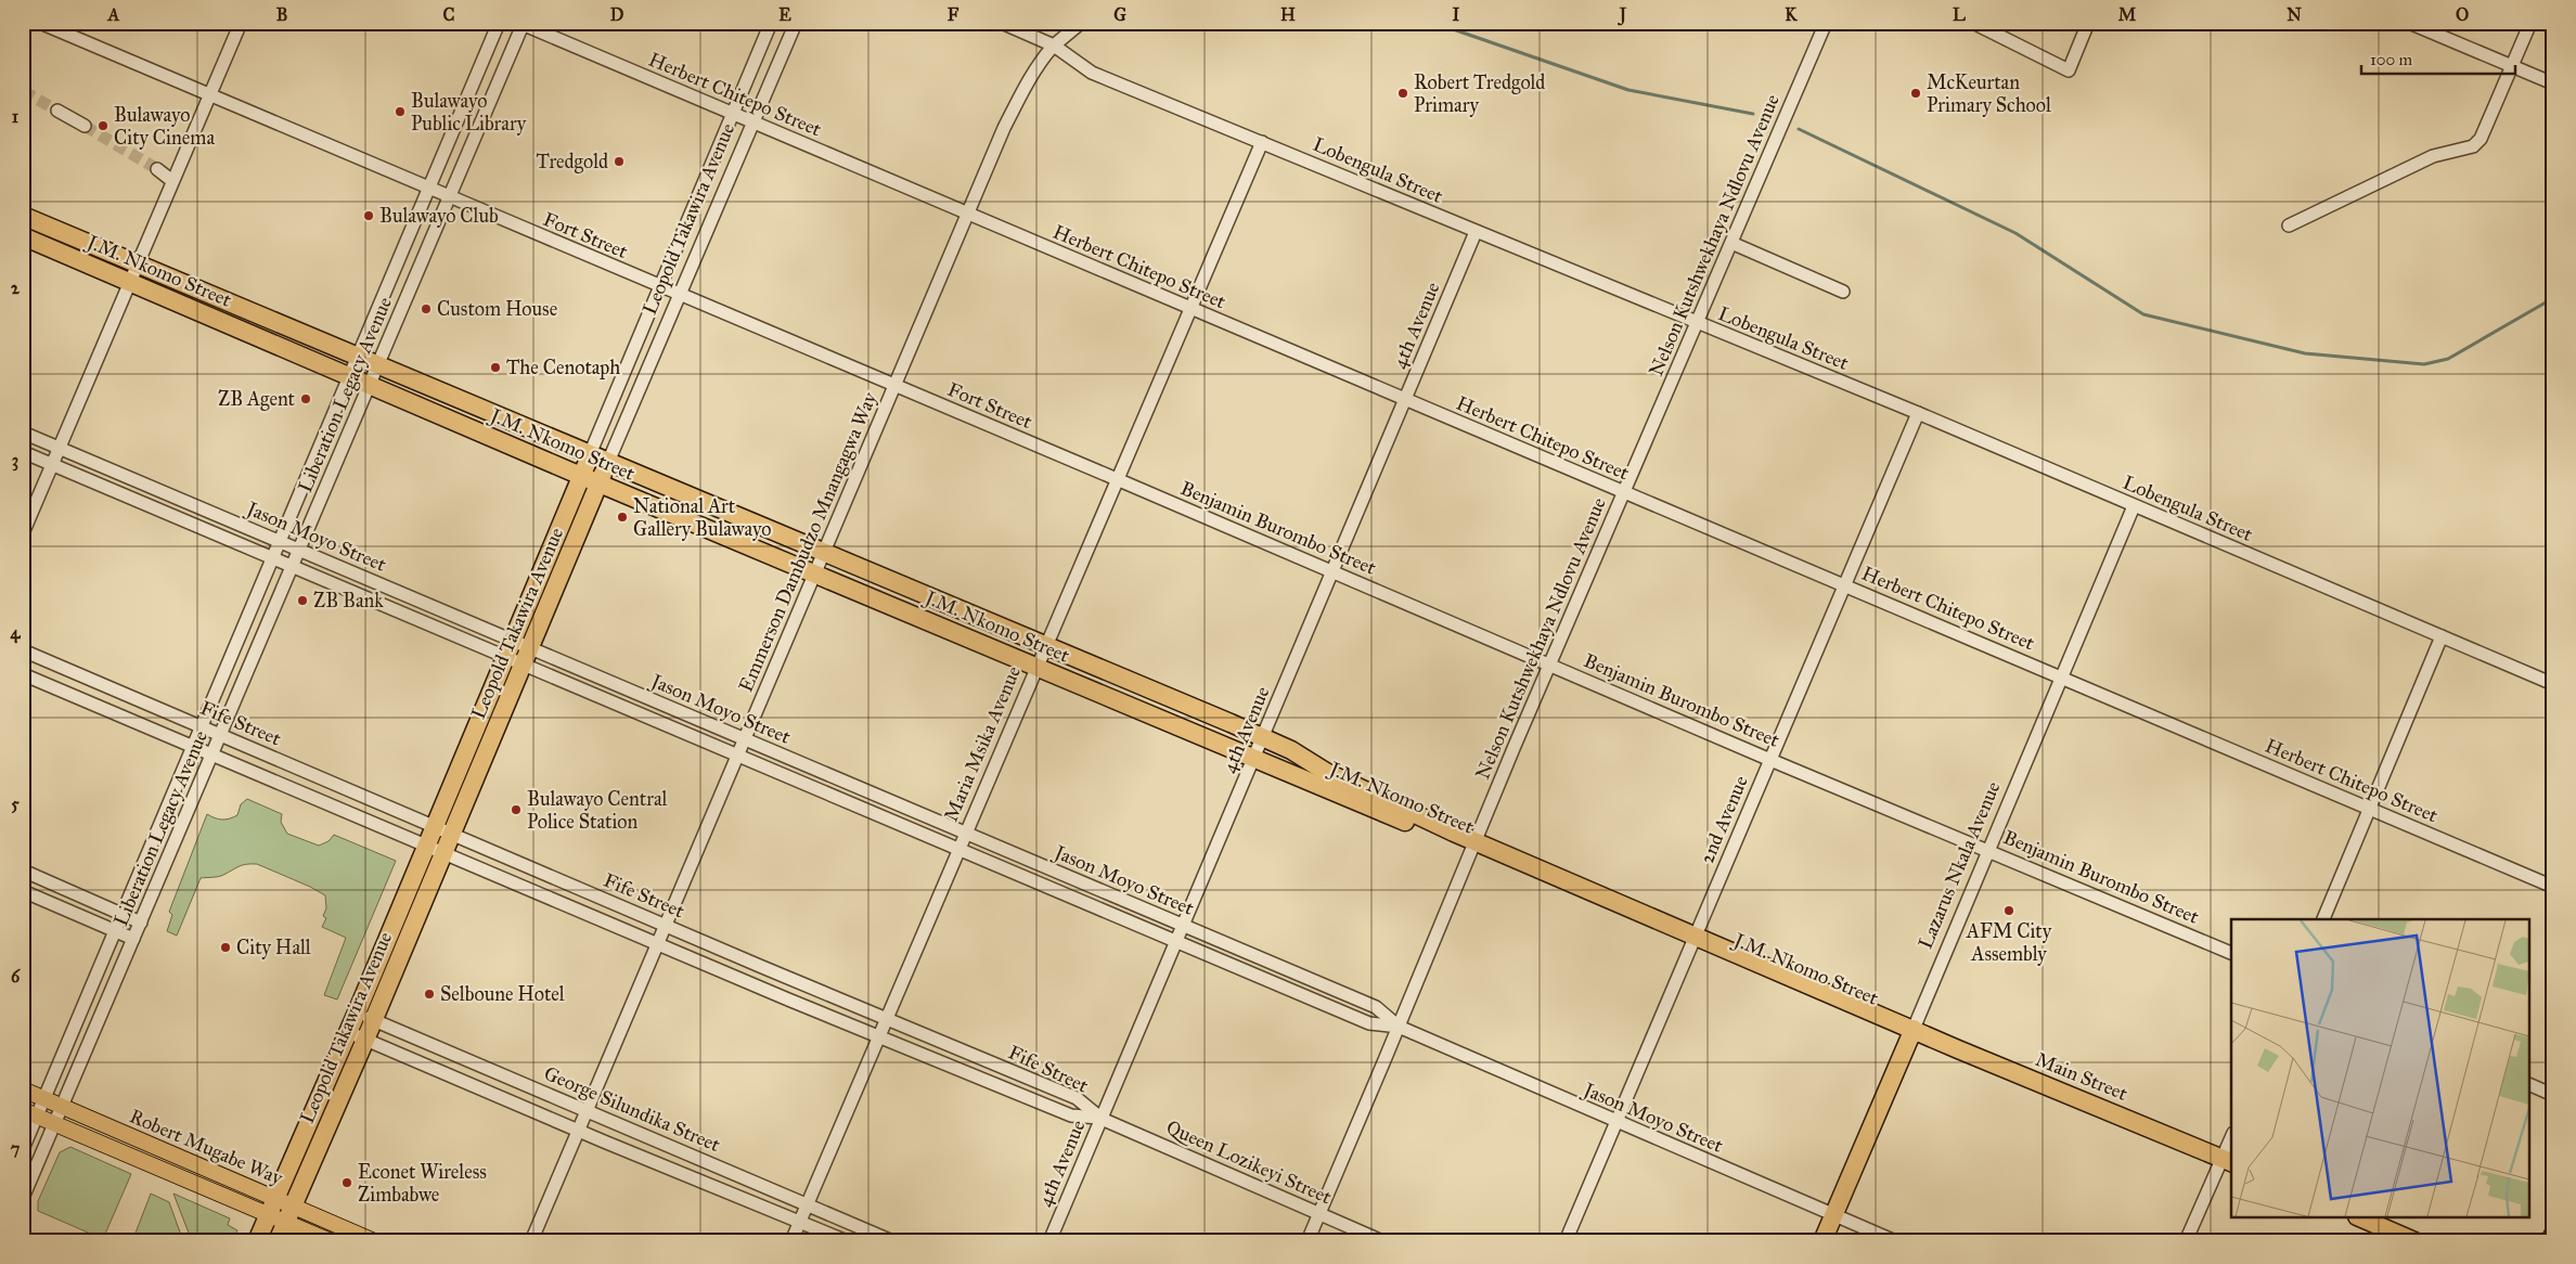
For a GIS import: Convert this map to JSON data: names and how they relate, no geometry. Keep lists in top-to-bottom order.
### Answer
{
  "streets": {
    "highway": [
      "Leopold Takawira Avenue",
      "J.M. Nkomo Street",
      "Lazarus Nkala Avenue",
      "Main Street"
    ],
    "main road": ["Robert Mugabe Way"],
    "street": [
      "Herbert Chitepo Street",
      "Lobengula Street",
      "Fort Street",
      "Nelson Kutshwekhaya Ndlovu Avenue",
      "4th Avenue",
      "Liberation Legacy Avenue",
      "Benjamin Burombo Street",
      "Jason Moyo Street",
      "Emmerson Dambudzo Mnangagwa Way",
      "Fife Street",
      "Maria Msika Avenue",
      "2nd Avenue",
      "George Silundika Street",
      "Queen Lozikeyi Street"
    ]
  },
  "crossings": [
    ["Herbert Chitepo Street", "Leopold Takawira Avenue"],
    ["Herbert Chitepo Street", "Nelson Kutshwekhaya Ndlovu Avenue"],
    ["Herbert Chitepo Street", "4th Avenue"],
    ["Herbert Chitepo Street", "Liberation Legacy Avenue"],
    ["Herbert Chitepo Street", "Emmerson Dambudzo Mnangagwa Way"],
    ["Herbert Chitepo Street", "Maria Msika Avenue"],
    ["Herbert Chitepo Street", "2nd Avenue"],
    ["Herbert Chitepo Street", "Lazarus Nkala Avenue"],
    ["Lobengula Street", "Nelson Kutshwekhaya Ndlovu Avenue"],
    ["Lobengula Street", "4th Avenue"],
    ["Lobengula Street", "Emmerson Dambudzo Mnangagwa Way"],
    ["Lobengula Street", "Maria Msika Avenue"],
    ["Lobengula Street", "2nd Avenue"],
    ["Lobengula Street", "Lazarus Nkala Avenue"],
    ["Leopold Takawira Avenue", "Fort Street"],
    ["Leopold Takawira Avenue", "J.M. Nkomo Street"],
    ["Leopold Takawira Avenue", "Jason Moyo Street"],
    ["Leopold Takawira Avenue", "Fife Street"],
    ["Leopold Takawira Avenue", "George Silundika Street"],
    ["Leopold Takawira Avenue", "Robert Mugabe Way"],
    ["Fort Street", "Liberation Legacy Avenue"],
    ["Fort Street", "Benjamin Burombo Street"],
    ["Fort Street", "Emmerson Dambudzo Mnangagwa Way"],
    ["Fort Street", "Maria Msika Avenue"],
    ["Nelson Kutshwekhaya Ndlovu Avenue", "J.M. Nkomo Street"],
    ["Nelson Kutshwekhaya Ndlovu Avenue", "Benjamin Burombo Street"],
    ["Nelson Kutshwekhaya Ndlovu Avenue", "Jason Moyo Street"],
    ["Nelson Kutshwekhaya Ndlovu Avenue", "Queen Lozikeyi Street"],
    ["J.M. Nkomo Street", "4th Avenue"],
    ["J.M. Nkomo Street", "Liberation Legacy Avenue"],
    ["J.M. Nkomo Street", "Emmerson Dambudzo Mnangagwa Way"],
    ["J.M. Nkomo Street", "Maria Msika Avenue"],
    ["J.M. Nkomo Street", "2nd Avenue"],
    ["J.M. Nkomo Street", "Lazarus Nkala Avenue"],
    ["J.M. Nkomo Street", "Main Street"],
    ["4th Avenue", "Benjamin Burombo Street"],
    ["4th Avenue", "Jason Moyo Street"],
    ["4th Avenue", "Fife Street"],
    ["4th Avenue", "Queen Lozikeyi Street"],
    ["Liberation Legacy Avenue", "Jason Moyo Street"],
    ["Liberation Legacy Avenue", "Fife Street"],
    ["Liberation Legacy Avenue", "Robert Mugabe Way"],
    ["Benjamin Burombo Street", "Maria Msika Avenue"],
    ["Benjamin Burombo Street", "2nd Avenue"],
    ["Benjamin Burombo Street", "Lazarus Nkala Avenue"],
    ["Jason Moyo Street", "Emmerson Dambudzo Mnangagwa Way"],
    ["Jason Moyo Street", "Maria Msika Avenue"],
    ["Jason Moyo Street", "2nd Avenue"],
    ["Jason Moyo Street", "Lazarus Nkala Avenue"],
    ["Emmerson Dambudzo Mnangagwa Way", "Fife Street"],
    ["Emmerson Dambudzo Mnangagwa Way", "George Silundika Street"],
    ["Fife Street", "Maria Msika Avenue"],
    ["Fife Street", "Queen Lozikeyi Street"],
    ["Maria Msika Avenue", "George Silundika Street"],
    ["Lazarus Nkala Avenue", "Main Street"]
  ],
  "places": [
    "Robert Tredgold Primary",
    "McKeurtan Primary School",
    "Bulawayo Public Library",
    "Bulawayo City Cinema",
    "Tredgold",
    "Bulawayo Club",
    "Custom House",
    "The Cenotaph",
    "ZB Agent",
    "National Art Gallery Bulawayo",
    "ZB Bank",
    "Bulawayo Central Police Station",
    "AFM City Assembly",
    "City Hall",
    "Selboune Hotel",
    "Econet Wireless Zimbabwe"
  ],
  "scale_bar": "100 m",
  "grid": {
    "columns": [
      "A",
      "B",
      "C",
      "D",
      "E",
      "F",
      "G",
      "H",
      "I",
      "J",
      "K",
      "L",
      "M",
      "N",
      "O"
    ],
    "rows": [
      "1",
      "2",
      "3",
      "4",
      "5",
      "6",
      "7"
    ]
  }
}
